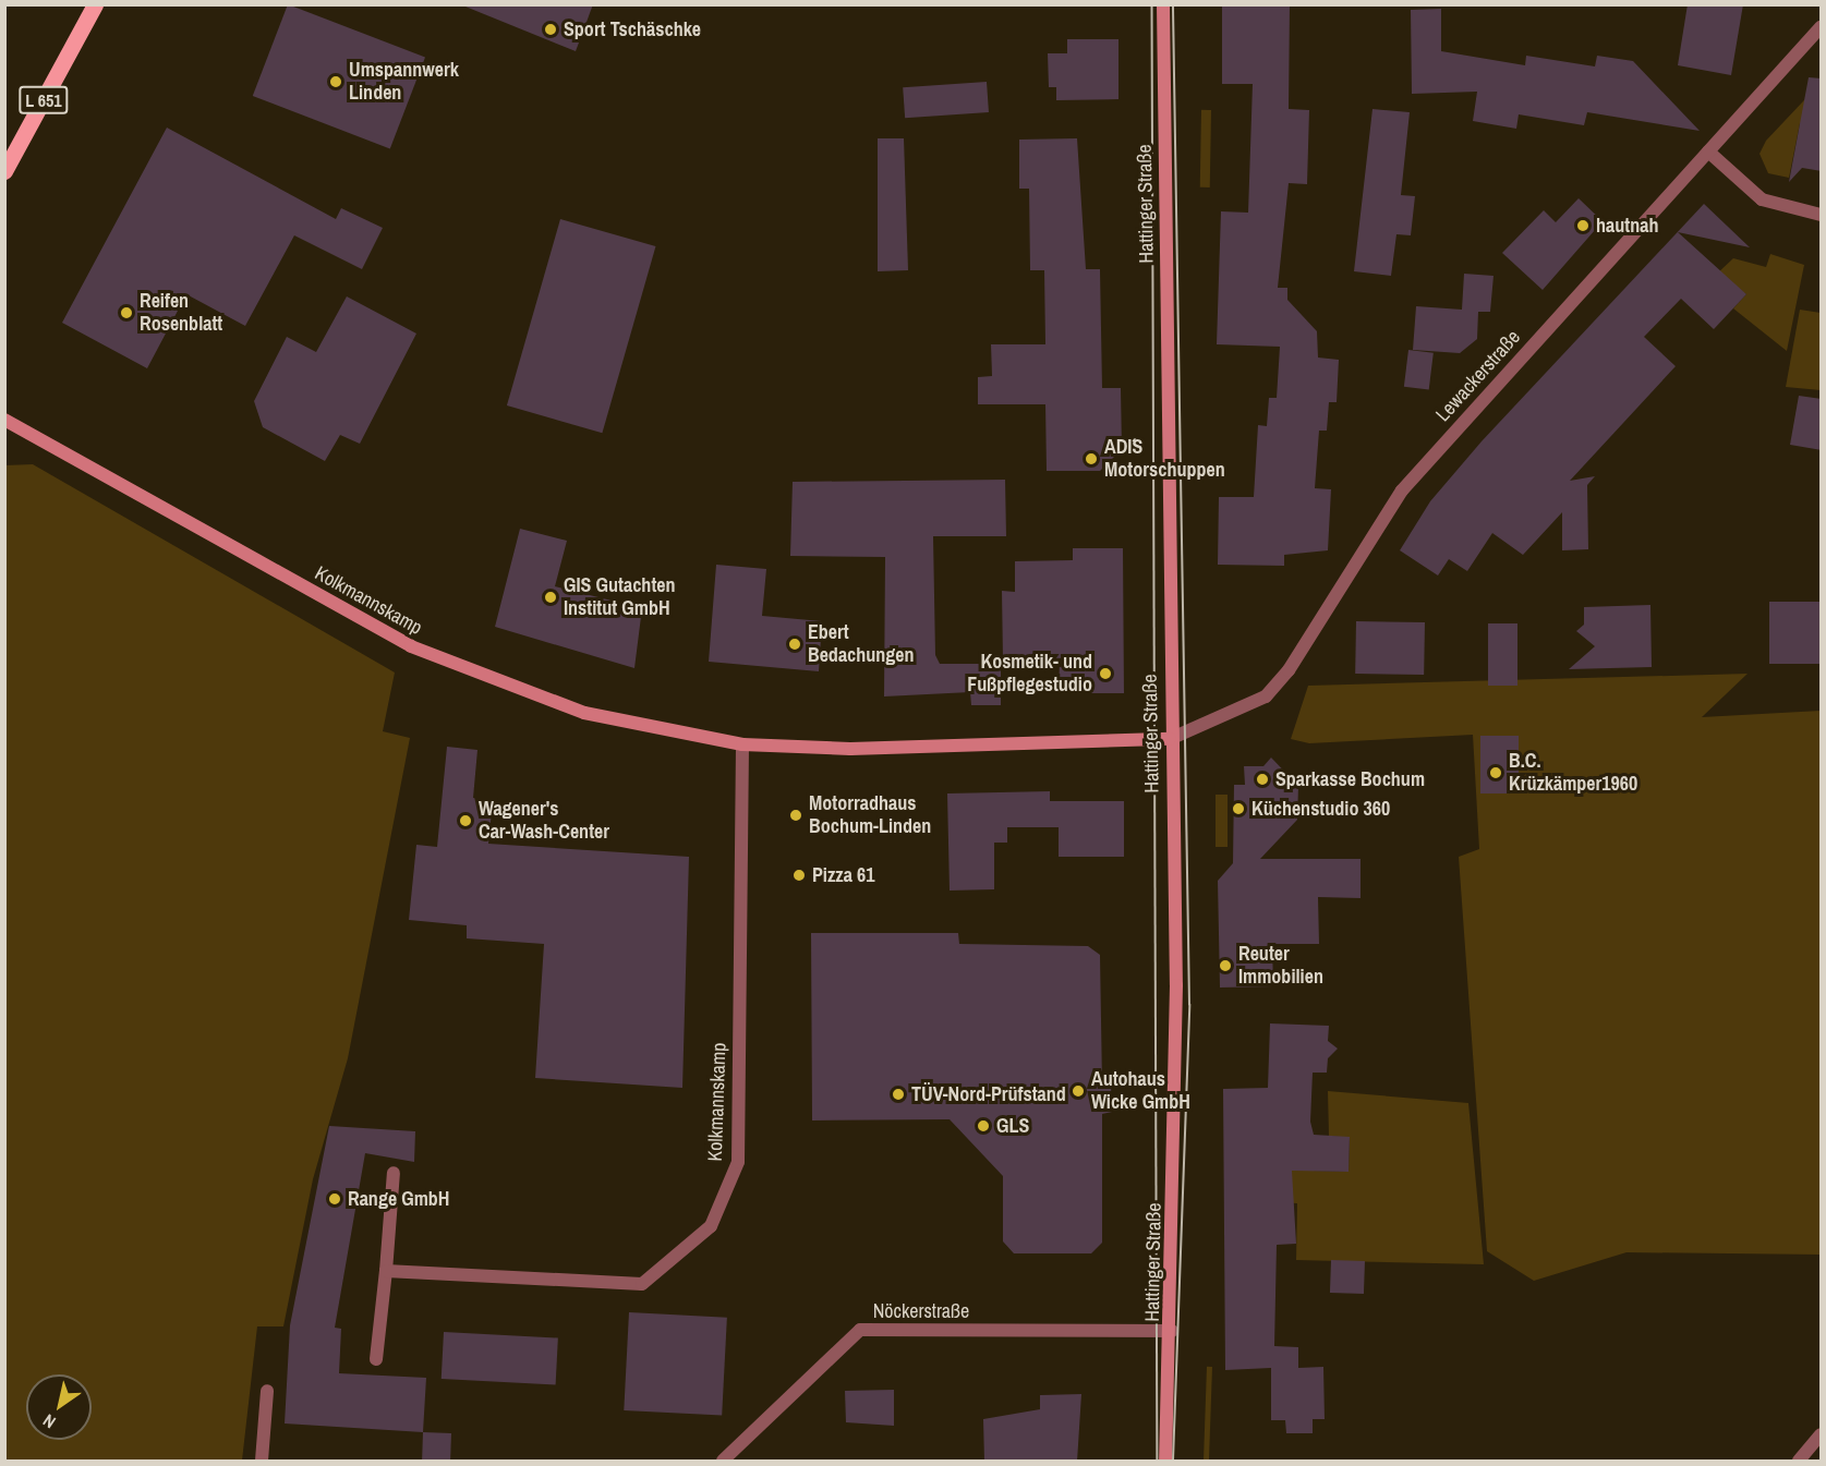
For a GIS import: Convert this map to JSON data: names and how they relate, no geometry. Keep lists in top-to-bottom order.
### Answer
{
  "streets": {
    "main road": ["L 651"],
    "street": [
      "Hattinger Straße",
      "Lewackerstraße",
      "Kolkmannskamp",
      "Nöckerstraße"
    ]
  },
  "crossings": [
    ["Hattinger Straße", "Lewackerstraße"],
    ["Hattinger Straße", "Kolkmannskamp"],
    ["Hattinger Straße", "Nöckerstraße"],
    ["Lewackerstraße", "Kolkmannskamp"]
  ],
  "places": [
    "Sport Tschäschke",
    "Umspannwerk Linden",
    "hautnah",
    "Reifen Rosenblatt",
    "ADI´S Motorschuppen",
    "GIS Gutachten Institut GmbH",
    "Ebert Bedachungen",
    "Kosmetik- und Fußpflegestudio",
    "B.C. Krüzkämper1960",
    "Sparkasse Bochum",
    "Küchenstudio 360",
    "Motorradhaus Bochum-Linden",
    "Wagener's Car-Wash-Center",
    "Pizza 61",
    "Reuter Immobilien",
    "Autohaus Wicke GmbH",
    "TÜV-Nord-Prüfstand",
    "GLS",
    "Range GmbH"
  ],
  "north": "bottom left"
}
